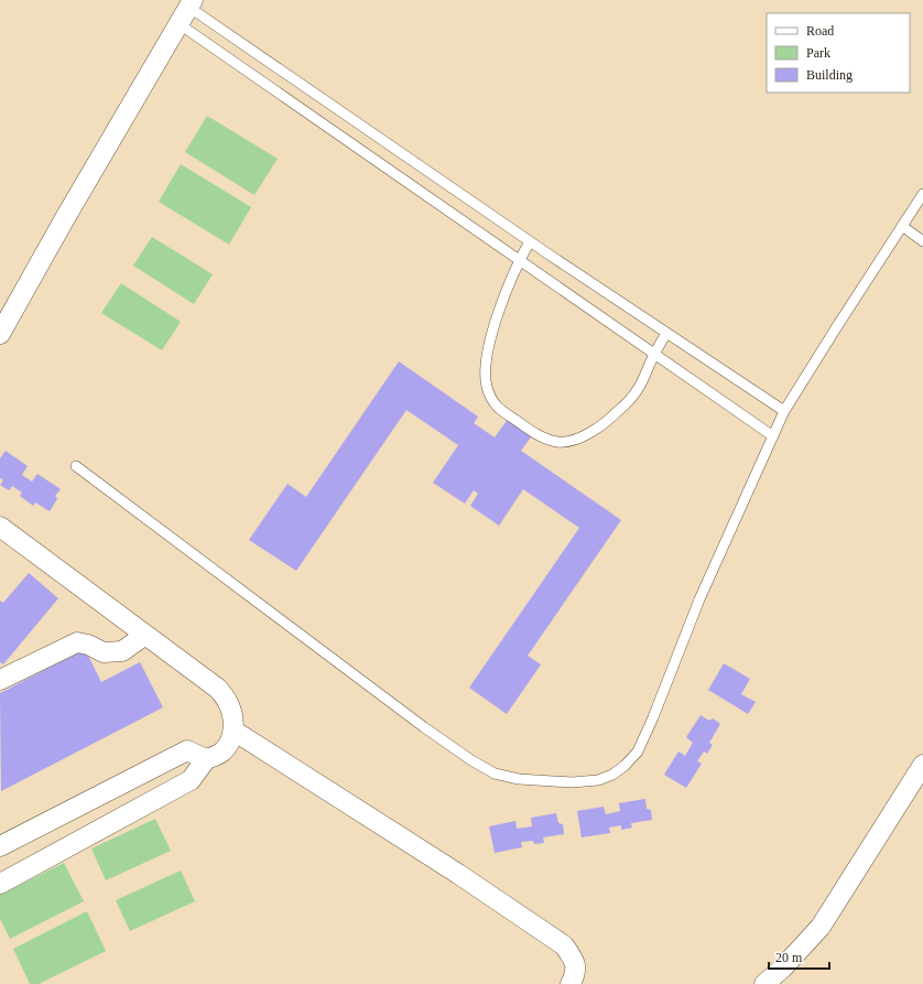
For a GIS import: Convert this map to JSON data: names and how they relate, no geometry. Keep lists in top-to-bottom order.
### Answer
{
  "legend": ["Road", "Park", "Building"],
  "scale_bar": "20 m"
}
